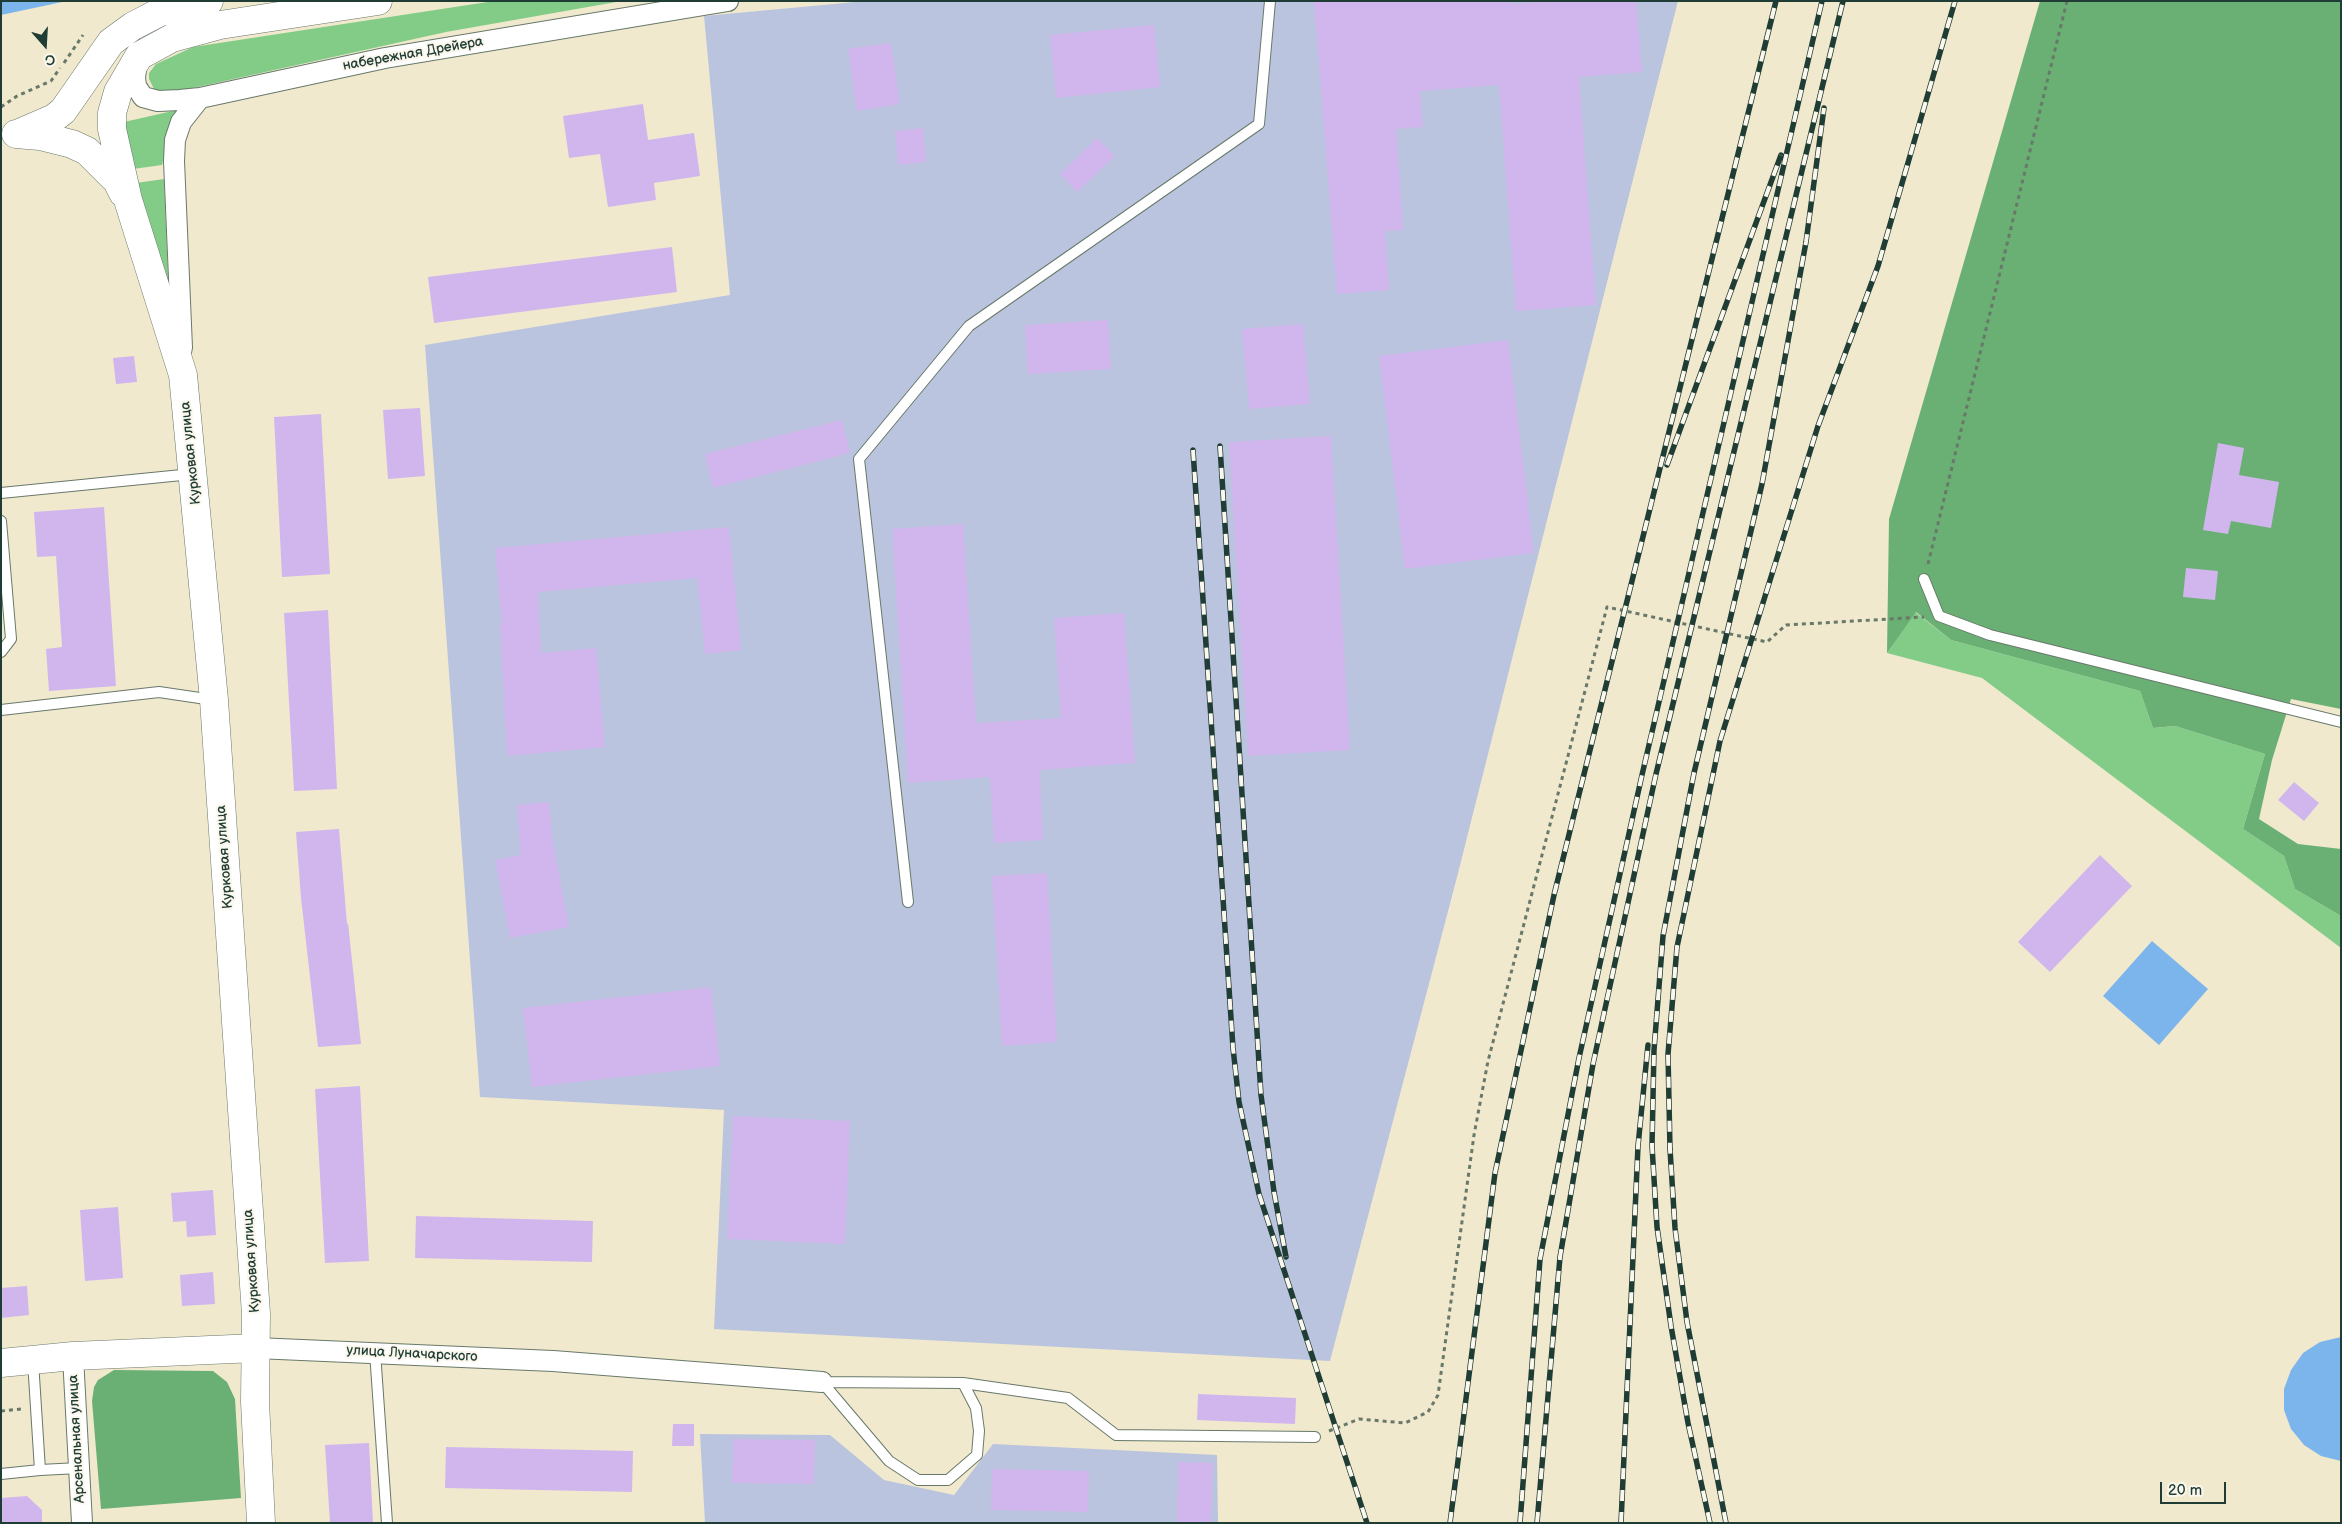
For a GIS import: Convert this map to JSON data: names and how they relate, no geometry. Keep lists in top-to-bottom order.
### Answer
{
  "streets": {
    "main road": ["Курковая улица", "улица Луначарского"],
    "street": ["набережная Дрейера", "Арсенальная улица"]
  },
  "crossings": [
    ["Курковая улица", "улица Луначарского"],
    ["улица Луначарского", "Арсенальная улица"]
  ],
  "scale_bar": "20 m",
  "north": "bottom"
}
